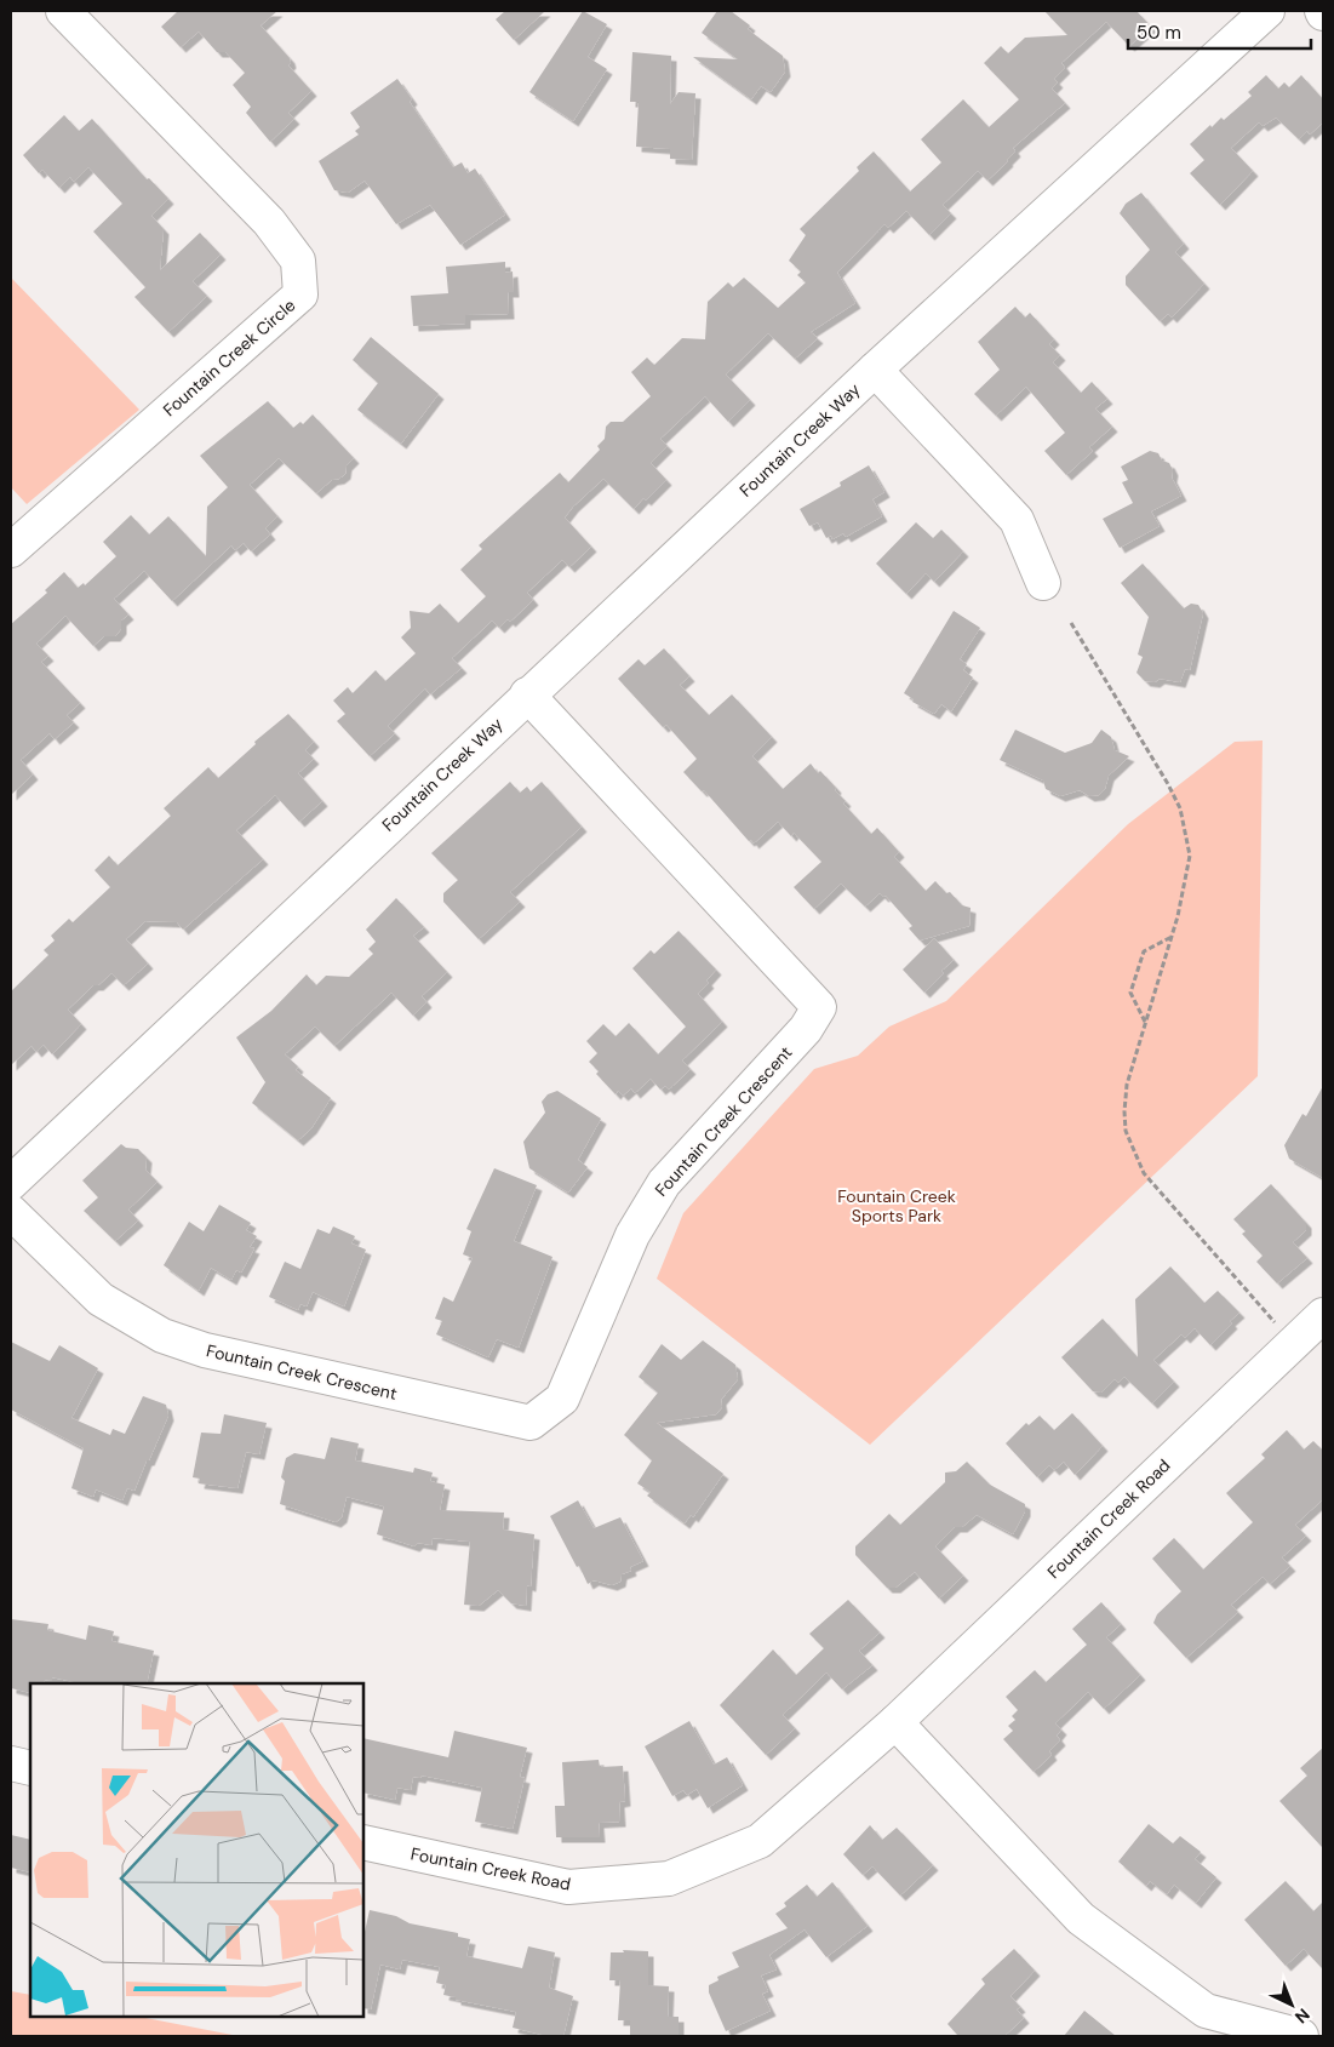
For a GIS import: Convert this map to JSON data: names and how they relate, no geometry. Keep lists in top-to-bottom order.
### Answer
{
  "streets": {
    "street": [
      "Fountain Creek Circle",
      "Fountain Creek Way",
      "Fountain Creek Crescent",
      "Fountain Creek Road"
    ]
  },
  "crossings": [
    ["Fountain Creek Way", "Fountain Creek Crescent"]
  ],
  "parks": ["Fountain Creek Sports Park"],
  "scale_bar": "50 m",
  "north": "bottom right"
}
